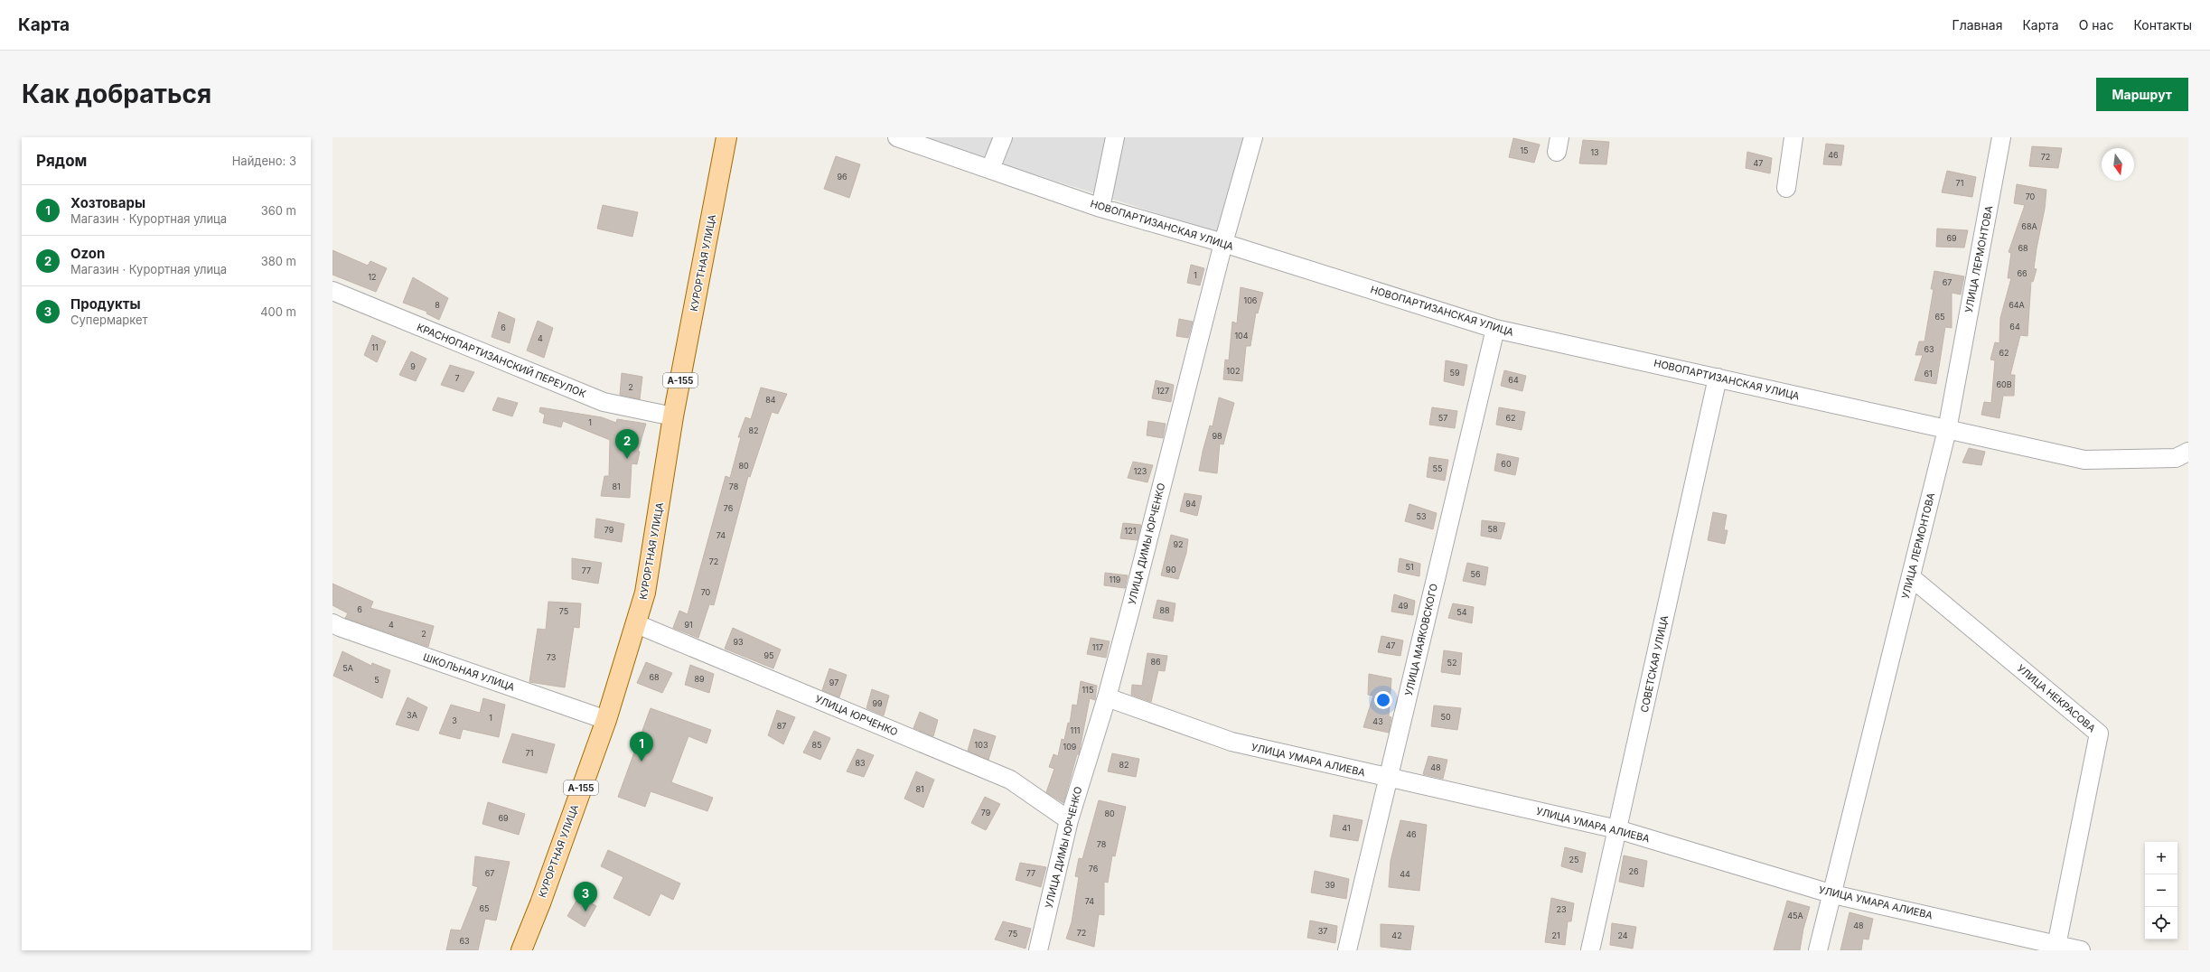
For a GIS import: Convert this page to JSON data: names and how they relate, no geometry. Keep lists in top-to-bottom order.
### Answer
{
  "streets": {
    "main road": ["КУРОРТНАЯ УЛИЦА", "А-155"],
    "street": [
      "НОВОПАРТИЗАНСКАЯ УЛИЦА",
      "УЛИЦА ЛЕРМОНТОВА",
      "КРАСНОПАРТИЗАНСКИЙ ПЕРЕУЛОК",
      "УЛИЦА ДИМЫ ЮРЧЕНКО",
      "УЛИЦА МАЯКОВСКОГО",
      "СОВЕТСКАЯ УЛИЦА",
      "ШКОЛЬНАЯ УЛИЦА",
      "УЛИЦА НЕКРАСОВА",
      "УЛИЦА ЮРЧЕНКО",
      "УЛИЦА УМАРА АЛИЕВА"
    ]
  },
  "crossings": [
    ["НОВОПАРТИЗАНСКАЯ УЛИЦА", "УЛИЦА ЛЕРМОНТОВА"],
    ["НОВОПАРТИЗАНСКАЯ УЛИЦА", "УЛИЦА ДИМЫ ЮРЧЕНКО"],
    ["НОВОПАРТИЗАНСКАЯ УЛИЦА", "УЛИЦА МАЯКОВСКОГО"],
    ["НОВОПАРТИЗАНСКАЯ УЛИЦА", "СОВЕТСКАЯ УЛИЦА"],
    ["УЛИЦА ЛЕРМОНТОВА", "УЛИЦА НЕКРАСОВА"],
    ["УЛИЦА ЛЕРМОНТОВА", "УЛИЦА УМАРА АЛИЕВА"],
    ["КУРОРТНАЯ УЛИЦА", "КРАСНОПАРТИЗАНСКИЙ ПЕРЕУЛОК"],
    ["КУРОРТНАЯ УЛИЦА", "ШКОЛЬНАЯ УЛИЦА"],
    ["КУРОРТНАЯ УЛИЦА", "УЛИЦА ЮРЧЕНКО"],
    ["УЛИЦА ДИМЫ ЮРЧЕНКО", "УЛИЦА ЮРЧЕНКО"],
    ["УЛИЦА ДИМЫ ЮРЧЕНКО", "УЛИЦА УМАРА АЛИЕВА"],
    ["УЛИЦА МАЯКОВСКОГО", "УЛИЦА УМАРА АЛИЕВА"],
    ["СОВЕТСКАЯ УЛИЦА", "УЛИЦА УМАРА АЛИЕВА"],
    ["УЛИЦА НЕКРАСОВА", "УЛИЦА УМАРА АЛИЕВА"]
  ],
  "house_numbers": [
    "15",
    "13",
    "46",
    "72",
    "47",
    "96",
    "71",
    "70",
    "68А",
    "69",
    "68",
    "66",
    "1",
    "12",
    "67",
    "106",
    "8",
    "64А",
    "65",
    "64",
    "6",
    "104",
    "4",
    "11",
    "63",
    "62",
    "9",
    "102",
    "59",
    "61",
    "7",
    "64",
    "60В",
    "2",
    "127",
    "84",
    "57",
    "62",
    "1",
    "82",
    "98",
    "60",
    "80",
    "55",
    "123",
    "81",
    "78",
    "94",
    "76",
    "53",
    "58",
    "79",
    "121",
    "74",
    "92",
    "72",
    "51",
    "90",
    "77",
    "56",
    "119",
    "70",
    "49",
    "6",
    "88",
    "75",
    "54",
    "4",
    "91",
    "2",
    "93",
    "47",
    "117",
    "95",
    "73",
    "86",
    "52",
    "5А",
    "68",
    "89",
    "5",
    "97",
    "115",
    "99",
    "3А",
    "50",
    "1",
    "3",
    "43",
    "87",
    "111",
    "85",
    "103",
    "109",
    "71",
    "83",
    "82",
    "48",
    "81",
    "79",
    "80",
    "69",
    "41",
    "46",
    "78",
    "25",
    "76",
    "26",
    "67",
    "77",
    "44",
    "39",
    "74",
    "65",
    "23",
    "45А",
    "48",
    "37",
    "72",
    "75",
    "42",
    "21",
    "24",
    "63"
  ],
  "north": "bottom",
  "page": {
    "header": "Карта",
    "nav": [
      "Главная",
      "Карта",
      "О нас",
      "Контакты"
    ],
    "buttons": "Маршрут",
    "title": "Как добраться",
    "heading": ["Рядом", "Найдено: 3"],
    "list": [
      {
        "mark": "1",
        "name": "Хозтовары",
        "note": "Магазин · Курортная улица",
        "value": "360 m"
      },
      {
        "mark": "2",
        "name": "Ozon",
        "note": "Магазин · Курортная улица",
        "value": "380 m"
      },
      {
        "mark": "3",
        "name": "Продукты",
        "note": "Супермаркет",
        "value": "400 m"
      }
    ],
    "pins": ["2", "1", "3"],
    "map_buttons": ["+", "−"]
  }
}
